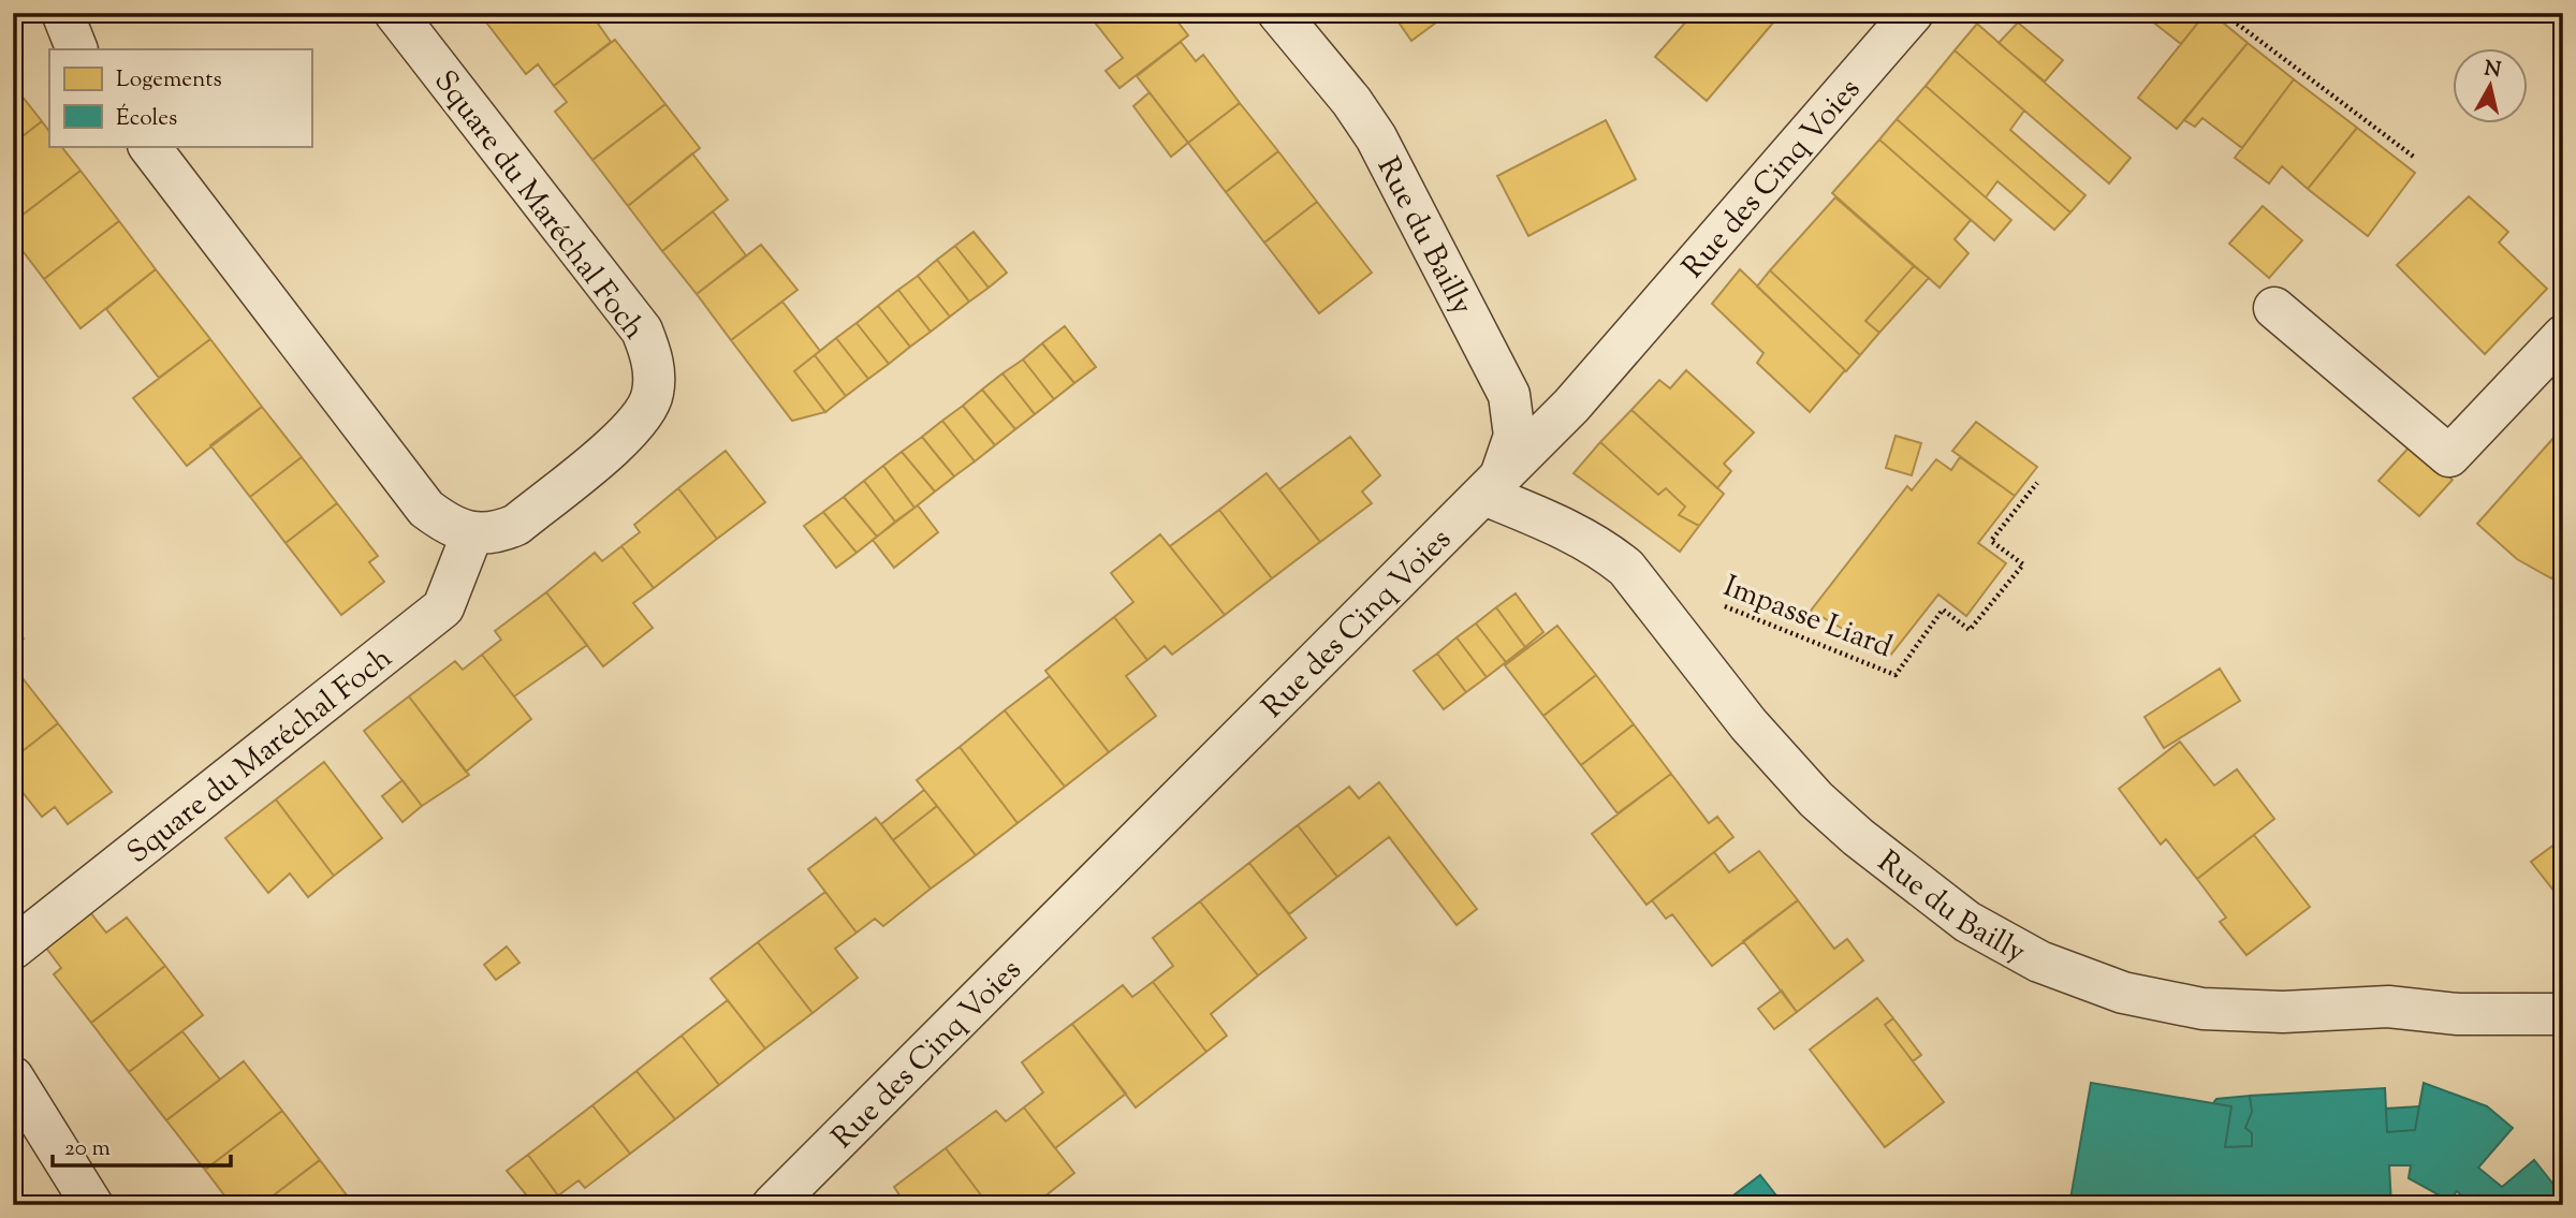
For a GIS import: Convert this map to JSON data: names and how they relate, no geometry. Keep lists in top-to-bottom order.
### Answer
{
  "streets": {
    "street": ["Rue des Cinq Voies", "Square du Maréchal Foch", "Rue du Bailly"],
    "path": ["Impasse Liard"]
  },
  "crossings": [
    ["Rue des Cinq Voies", "Rue du Bailly"]
  ],
  "legend": ["Logements", "Écoles"],
  "scale_bar": "20 m",
  "north": "top"
}
